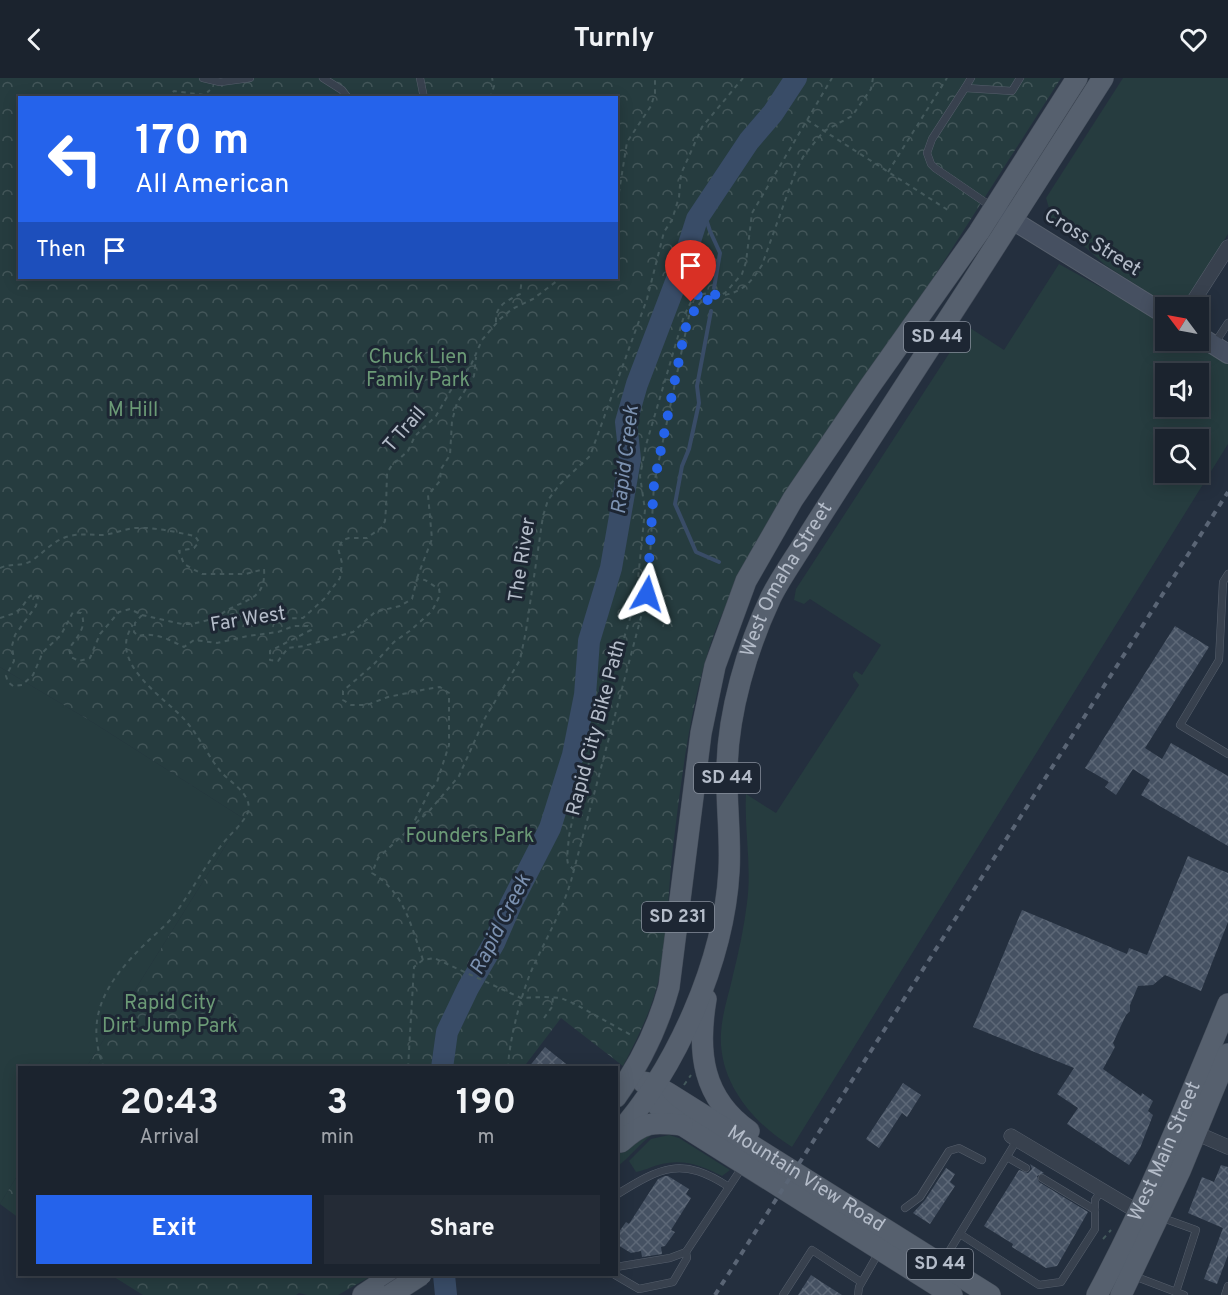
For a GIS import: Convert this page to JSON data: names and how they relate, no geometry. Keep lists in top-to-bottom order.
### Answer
{
  "streets": {
    "main road": [
      "SD 44",
      "West Omaha Street",
      "SD 231",
      "West Main Street",
      "Mountain View Road"
    ],
    "street": ["Cross Street"],
    "path": [
      "T Trail",
      "The River",
      "Far West",
      "Rapid City Bike Path"
    ]
  },
  "crossings": [
    ["Cross Street", "West Omaha Street"],
    ["SD 44", "West Omaha Street"],
    ["SD 44", "Mountain View Road"],
    ["West Omaha Street", "Mountain View Road"]
  ],
  "water": ["Rapid Creek"],
  "parks": [
    "Chuck Lien Family Park",
    "M Hill",
    "Founders Park",
    "Rapid City Dirt Jump Park"
  ],
  "north": "top left",
  "page": {
    "header": "Turnly",
    "turn": ["170 m", "All American"],
    "then": "Then",
    "eta": [
      "20:43",
      "Arrival",
      "3",
      "min",
      "190",
      "m"
    ],
    "buttons": ["Exit", "Share"]
  }
}
